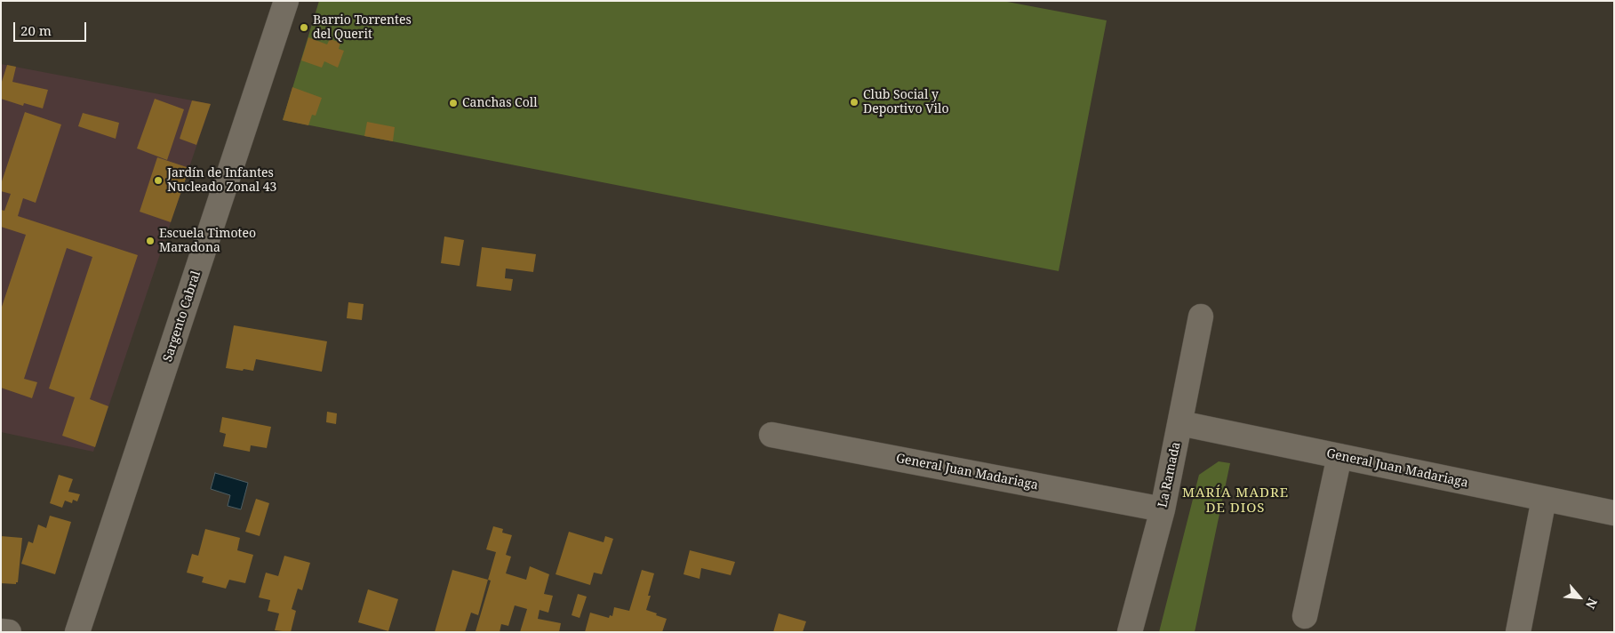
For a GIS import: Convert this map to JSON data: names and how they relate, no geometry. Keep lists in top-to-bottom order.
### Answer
{
  "streets": {
    "street": ["Sargento Cabral", "General Juan Madariaga", "La Ramada"]
  },
  "crossings": [
    ["General Juan Madariaga", "La Ramada"]
  ],
  "districts": ["MARÍA MADRE DE DIOS"],
  "places": [
    "Barrio Torrentes del Querit",
    "Club Social y Deportivo Vilo",
    "Canchas Coll",
    "Jardín de Infantes Nucleado Zonal 43",
    "Escuela Timoteo Maradona"
  ],
  "scale_bar": "20 m",
  "north": "bottom right"
}
